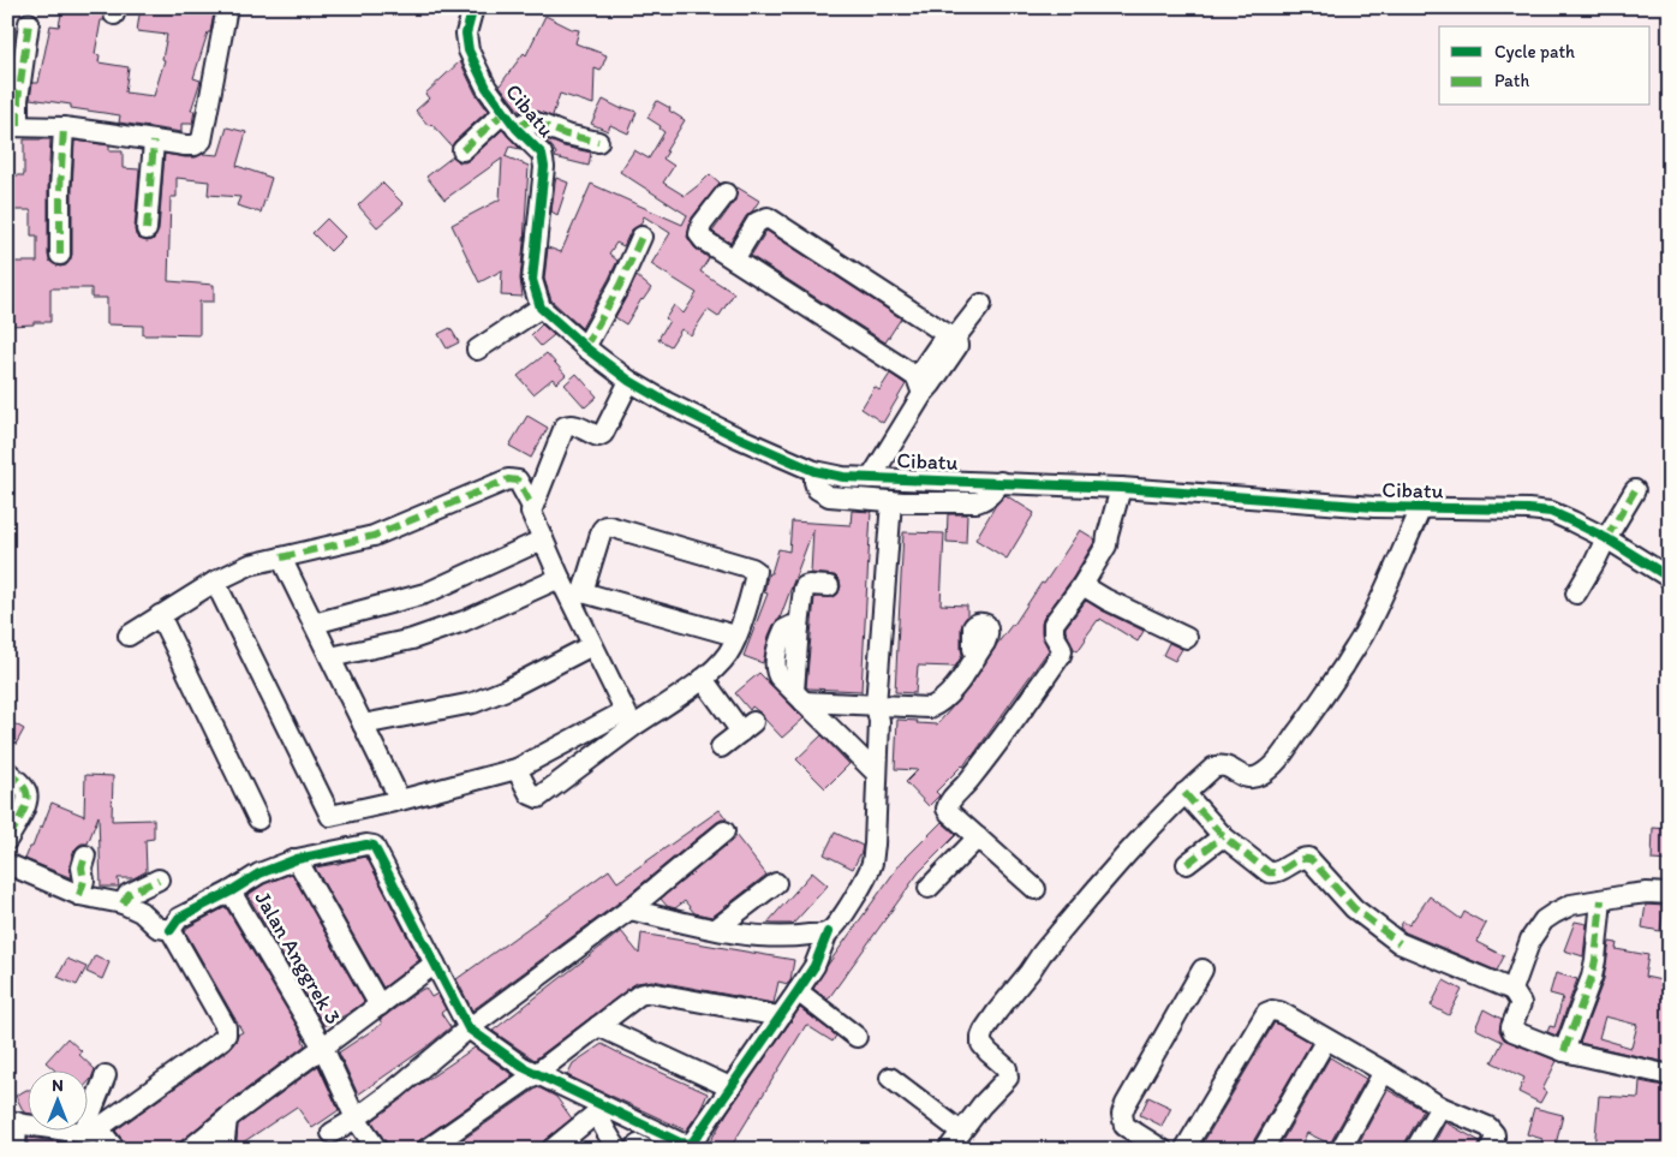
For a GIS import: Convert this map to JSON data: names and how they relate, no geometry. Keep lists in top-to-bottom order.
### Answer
{
  "streets": {
    "street": ["Cibatu", "Jalan Anggrek 3"]
  },
  "legend": ["Cycle path", "Path"],
  "north": "top"
}
